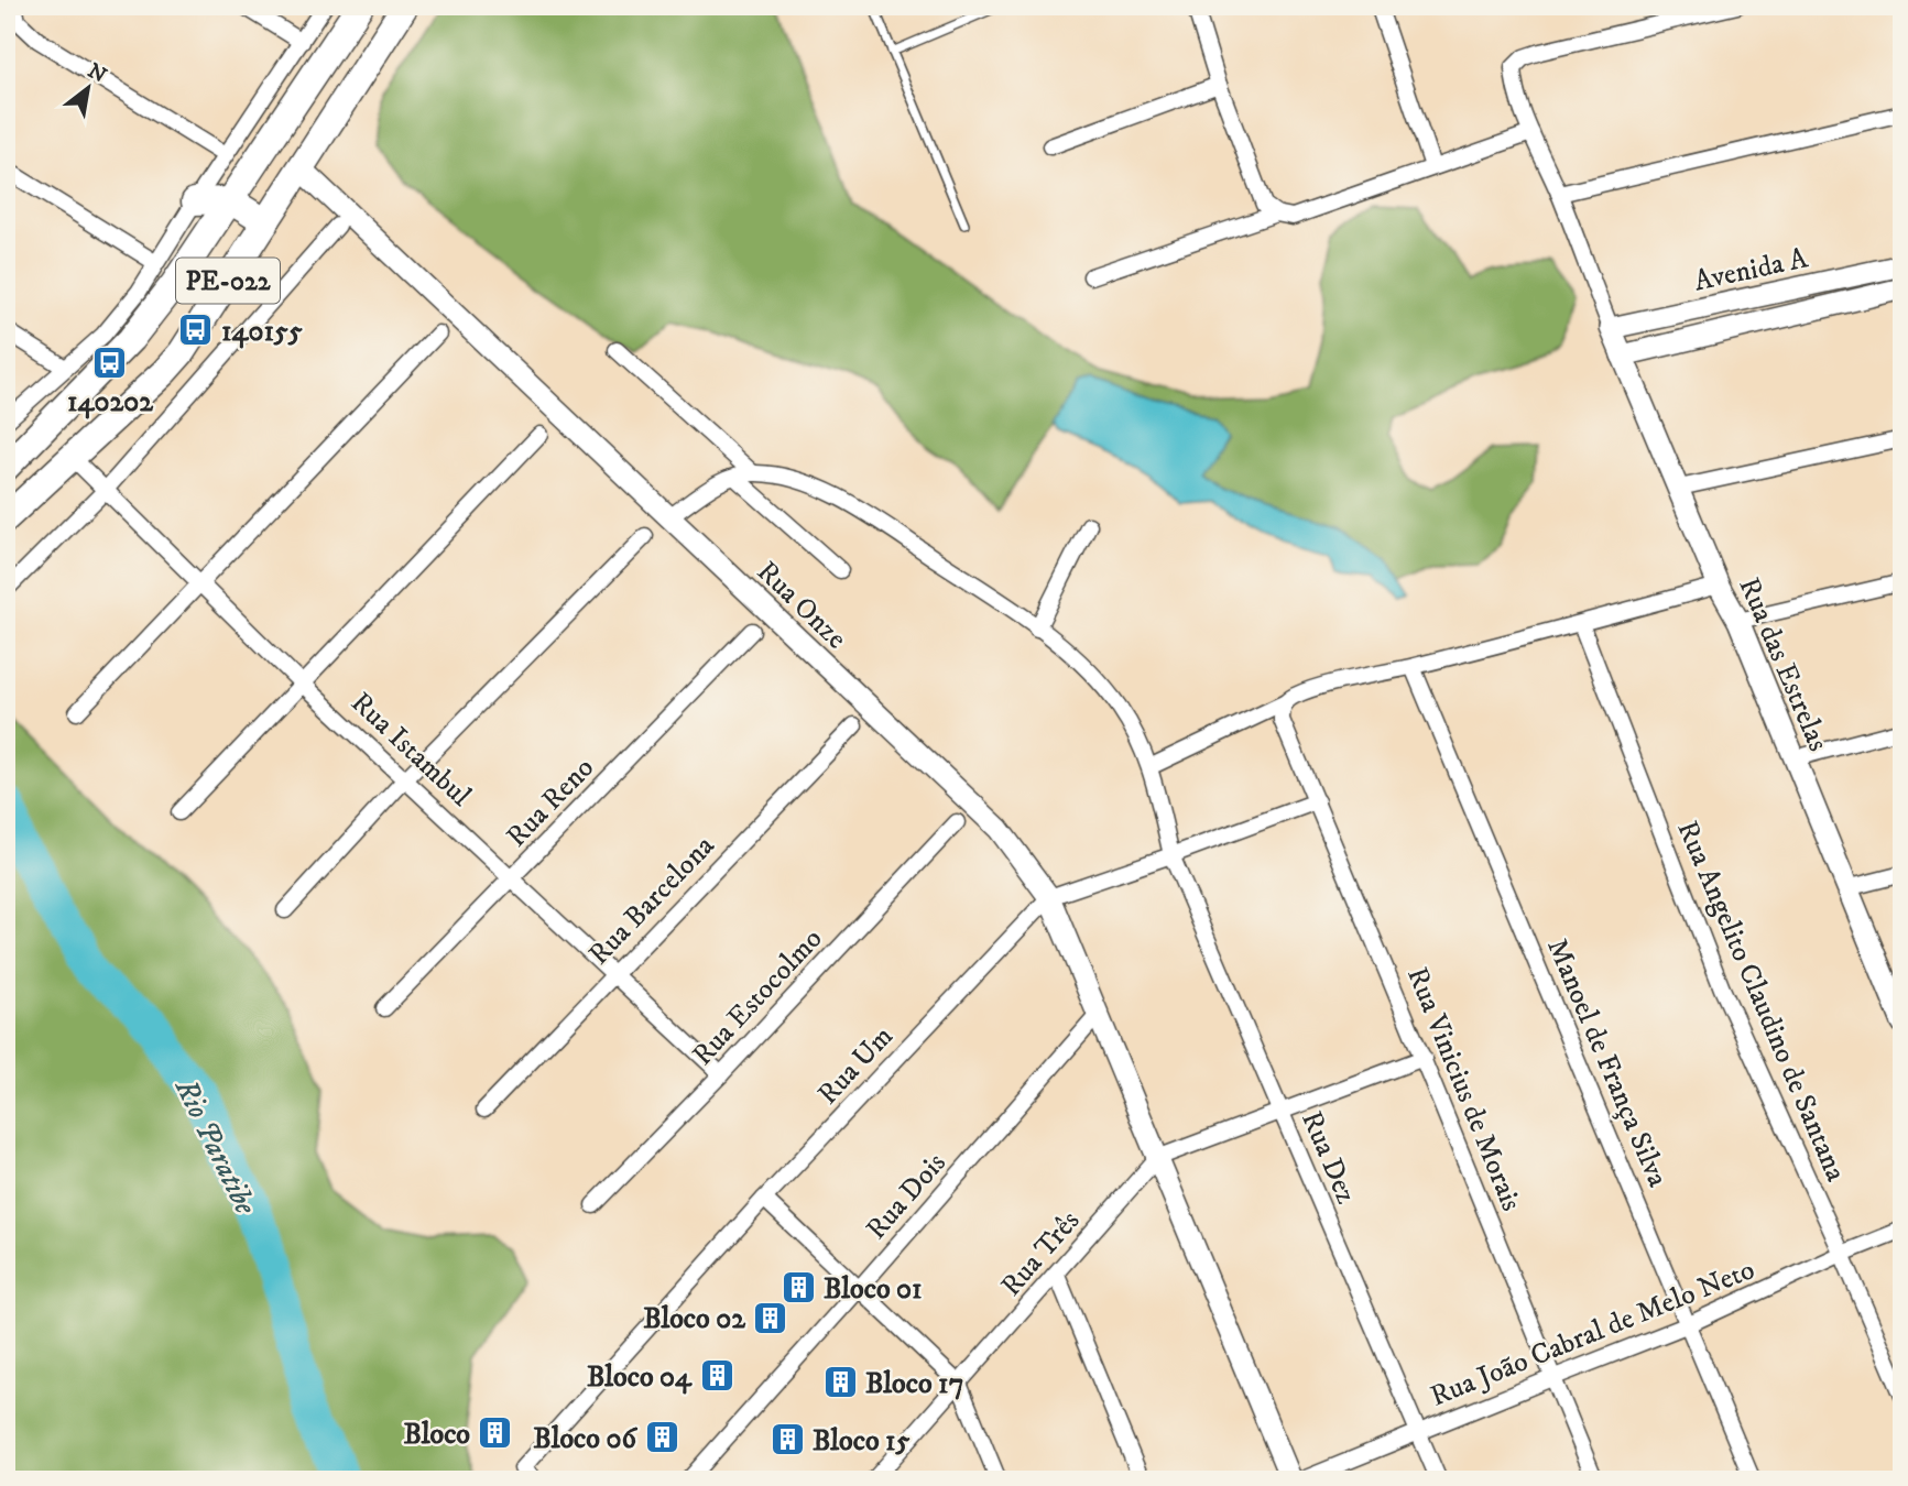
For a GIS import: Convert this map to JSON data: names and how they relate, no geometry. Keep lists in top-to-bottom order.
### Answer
{
  "streets": {
    "highway": ["PE-022"],
    "street": [
      "Avenida A",
      "Rua Onze",
      "Rua das Estrelas",
      "Rua Istambul",
      "Rua Reno",
      "Rua Barcelona",
      "Rua Estocolmo",
      "Rua Angelito Claudino de Santana",
      "Manoel de França Silva",
      "Rua Um",
      "Rua Vinicius de Morais",
      "Rua Dez",
      "Rua Dois",
      "Rua Três",
      "Rua João Cabral de Melo Neto"
    ]
  },
  "crossings": [
    ["Avenida A", "Rua das Estrelas"],
    ["PE-022", "Rua Onze"],
    ["PE-022", "Rua Istambul"],
    ["Rua Onze", "Rua Um"],
    ["Rua Onze", "Rua Dez"],
    ["Rua Onze", "Rua Dois"],
    ["Rua Onze", "Rua Três"],
    ["Rua Istambul", "Rua Reno"],
    ["Rua Istambul", "Rua Barcelona"],
    ["Rua Istambul", "Rua Estocolmo"],
    ["Rua Angelito Claudino de Santana", "Rua João Cabral de Melo Neto"],
    ["Manoel de França Silva", "Rua João Cabral de Melo Neto"],
    ["Rua Um", "Rua Vinicius de Morais"],
    ["Rua Um", "Rua Dez"],
    ["Rua Vinicius de Morais", "Rua Três"],
    ["Rua Vinicius de Morais", "Rua João Cabral de Melo Neto"],
    ["Rua Dez", "Rua Três"],
    ["Rua Dez", "Rua João Cabral de Melo Neto"]
  ],
  "water": ["Rio Paratibe"],
  "places": {
    "bus stop": ["140155", "140202"],
    "building": [
      "Bloco 01",
      "Bloco 02",
      "Bloco 04",
      "Bloco 17",
      "Bloco",
      "Bloco 06",
      "Bloco 15"
    ]
  },
  "north": "top right"
}
